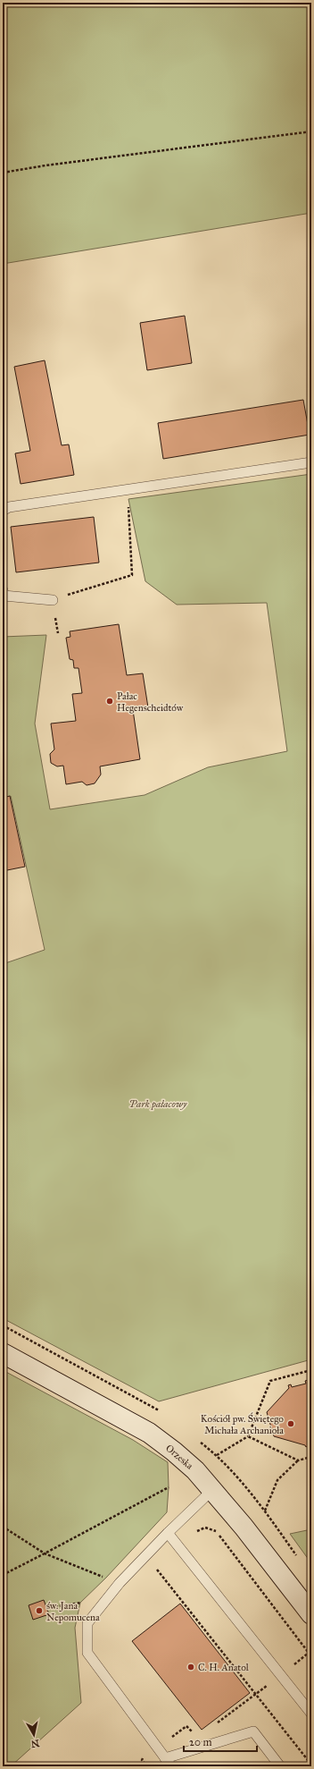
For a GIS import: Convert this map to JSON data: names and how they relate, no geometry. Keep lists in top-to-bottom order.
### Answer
{
  "streets": {
    "street": ["Orzeska"]
  },
  "parks": ["Park pałacowy"],
  "places": [
    "Pałac Hegenscheidtów",
    "Kościół pw. Świętego Michała Archanioła",
    "św. Jana Nepomucena",
    "C. H. Anatol"
  ],
  "scale_bar": "20 m",
  "north": "bottom"
}
